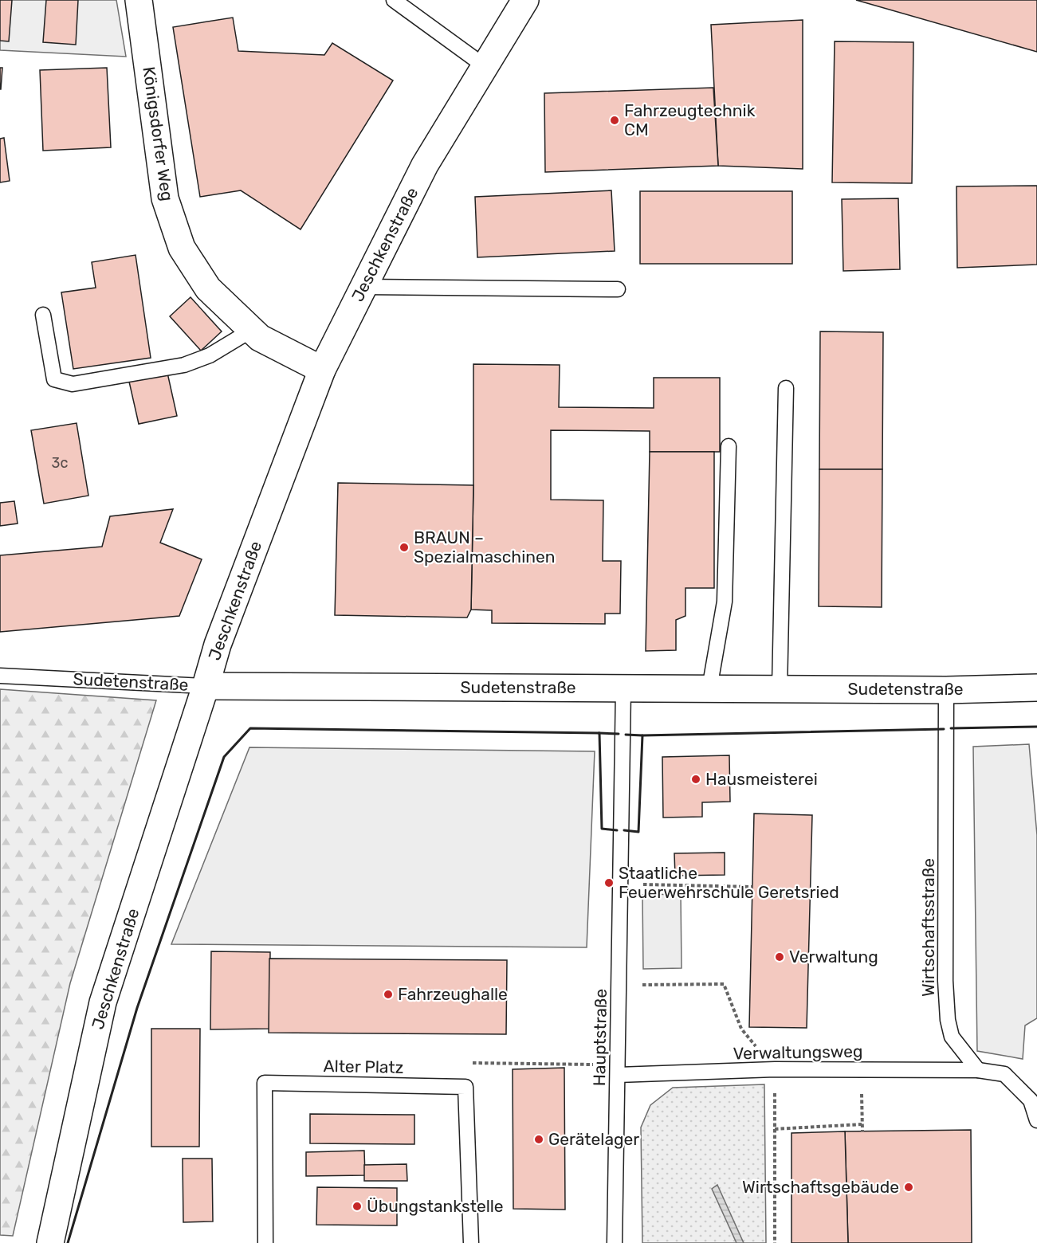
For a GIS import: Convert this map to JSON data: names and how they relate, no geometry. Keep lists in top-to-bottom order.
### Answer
{
  "streets": {
    "street": ["Königsdorfer Weg", "Jeschkenstraße", "Sudetenstraße"],
    "lane": [
      "Wirtschaftsstraße",
      "Hauptstraße",
      "Verwaltungsweg",
      "Alter Platz"
    ]
  },
  "crossings": [
    ["Königsdorfer Weg", "Jeschkenstraße"],
    ["Jeschkenstraße", "Sudetenstraße"],
    ["Sudetenstraße", "Wirtschaftsstraße"],
    ["Sudetenstraße", "Hauptstraße"],
    ["Wirtschaftsstraße", "Verwaltungsweg"],
    ["Hauptstraße", "Verwaltungsweg"]
  ],
  "places": [
    "Fahrzeugtechnik CM",
    "BRAUN – Spezialmaschinen",
    "Hausmeisterei",
    "Staatliche Feuerwehrschule Geretsried",
    "Verwaltung",
    "Fahrzeughalle",
    "Gerätelager",
    "Wirtschaftsgebäude",
    "Übungstankstelle"
  ],
  "house_numbers": ["3c"]
}
